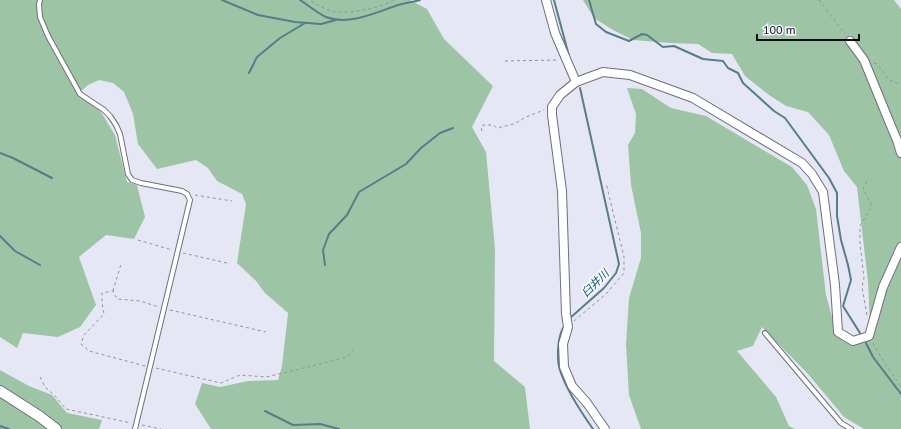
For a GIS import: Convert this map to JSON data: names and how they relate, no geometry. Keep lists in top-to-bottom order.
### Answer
{
  "water": ["臼井川"],
  "scale_bar": "100 m"
}
